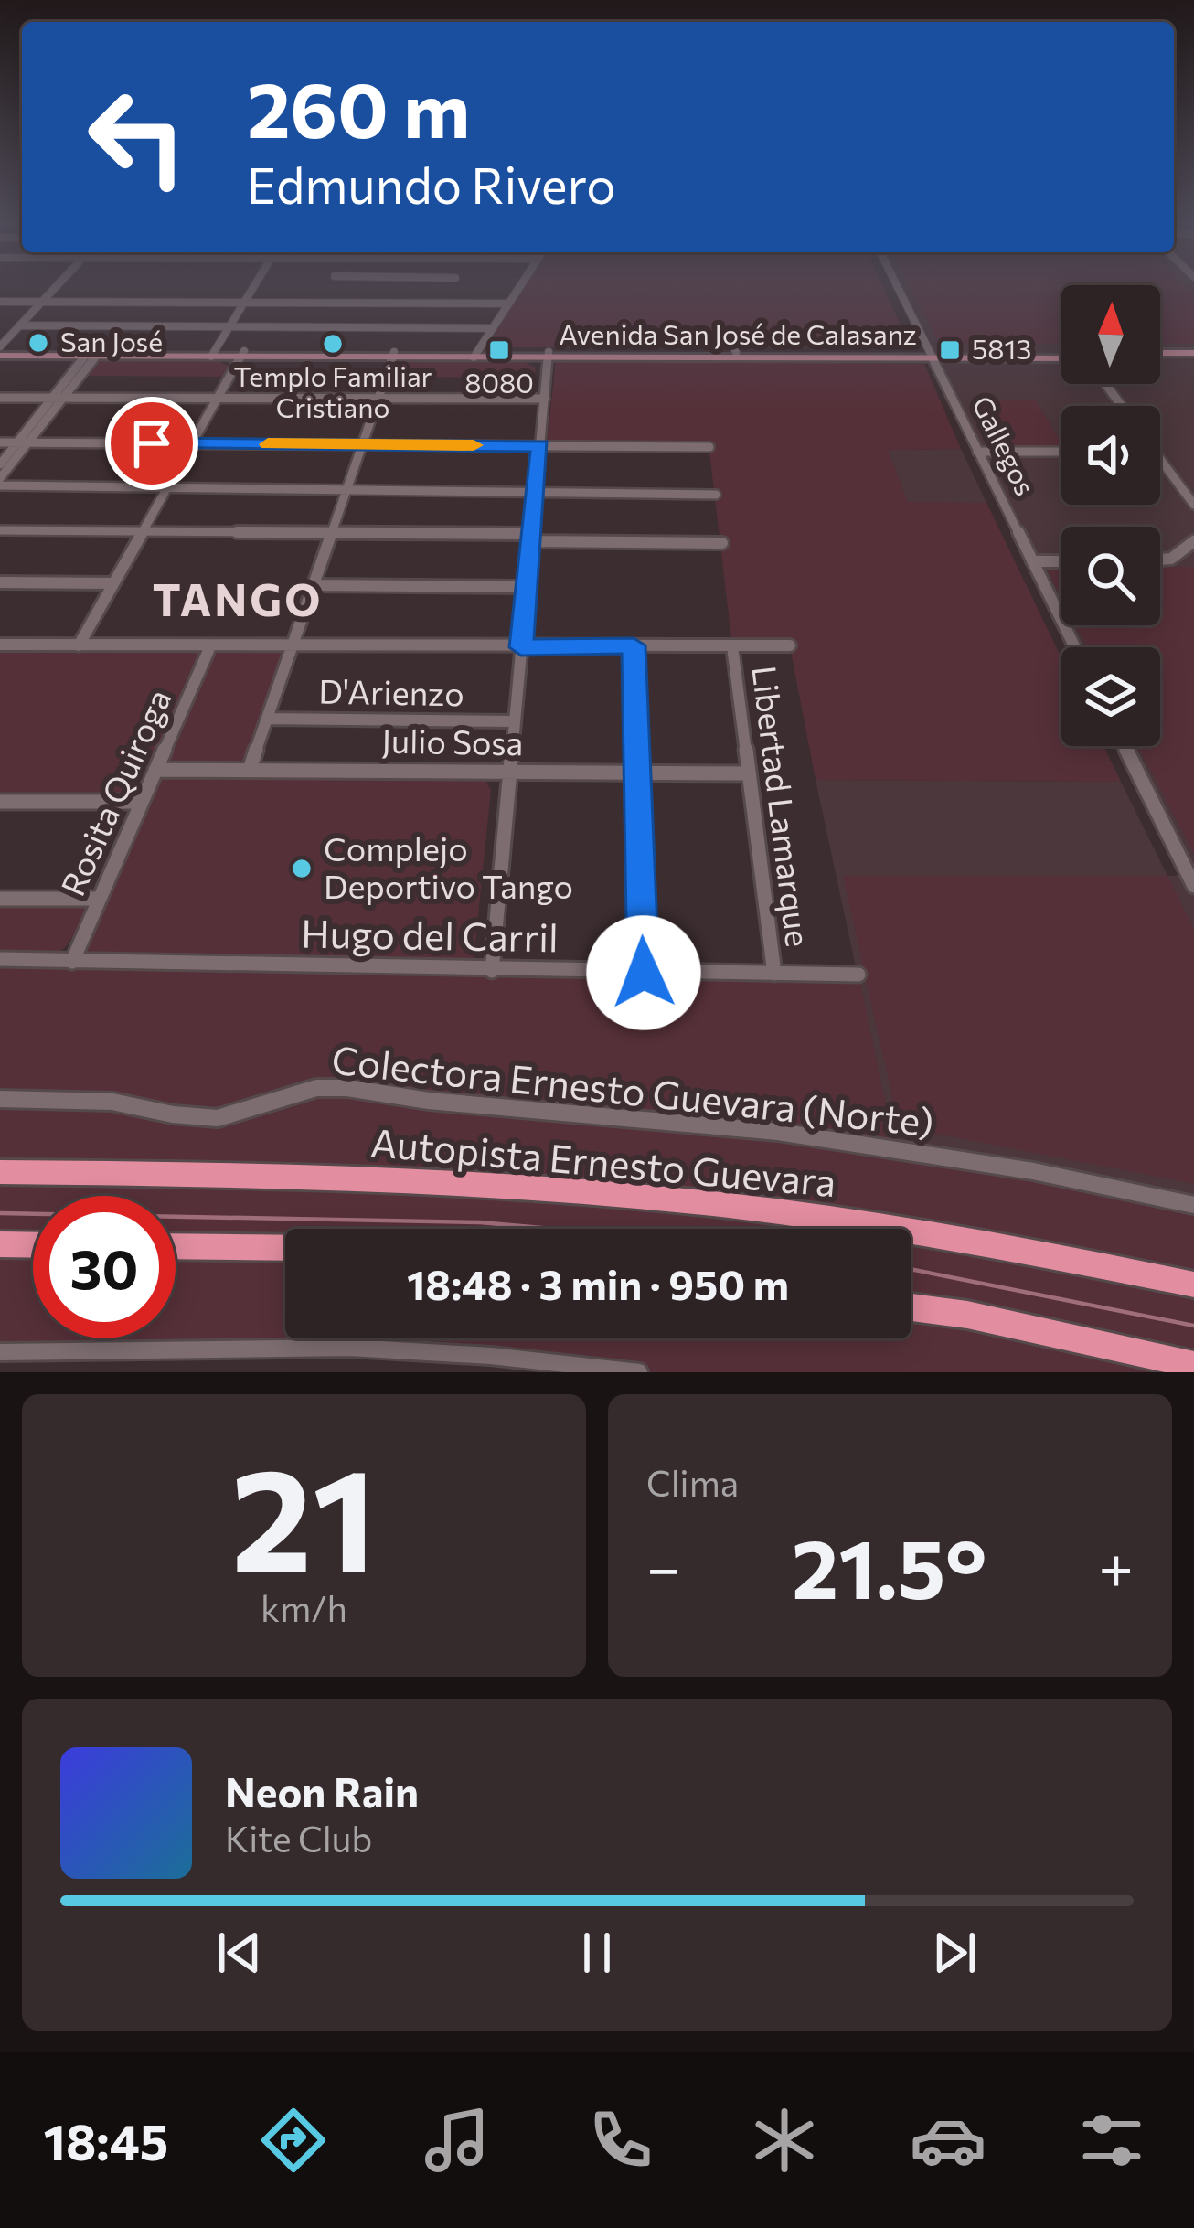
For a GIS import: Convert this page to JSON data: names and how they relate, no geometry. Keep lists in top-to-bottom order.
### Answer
{
  "streets": {
    "highway": ["Autopista Ernesto Guevara"],
    "main road": ["Avenida San José de Calasanz"],
    "street": [
      "Gallegos",
      "D'Arienzo",
      "Julio Sosa",
      "Rosita Quiroga",
      "Libertad Lamarque",
      "Hugo del Carril",
      "Colectora Ernesto Guevara (Norte)"
    ]
  },
  "crossings": [
    ["Avenida San José de Calasanz", "Gallegos"],
    ["Julio Sosa", "Rosita Quiroga"],
    ["Julio Sosa", "Libertad Lamarque"],
    ["Rosita Quiroga", "Hugo del Carril"],
    ["Libertad Lamarque", "Hugo del Carril"]
  ],
  "districts": ["TANGO"],
  "places": {
    "other": ["San José", "Templo Familiar Cristiano", "Complejo Deportivo Tango"],
    "transit": ["8080", "5813"]
  },
  "north": "top",
  "page": {
    "turn": ["260 m", "Edmundo Rivero"],
    "limit": "30",
    "trip": "18:48 · 3 min · 950 m",
    "tile": [
      ["21", "km/h"],
      "Clima"
    ],
    "heat": ["−", "21.5°", "+"],
    "song": ["Neon Rain", "Kite Club"],
    "tabs": "18:45"
  }
}
